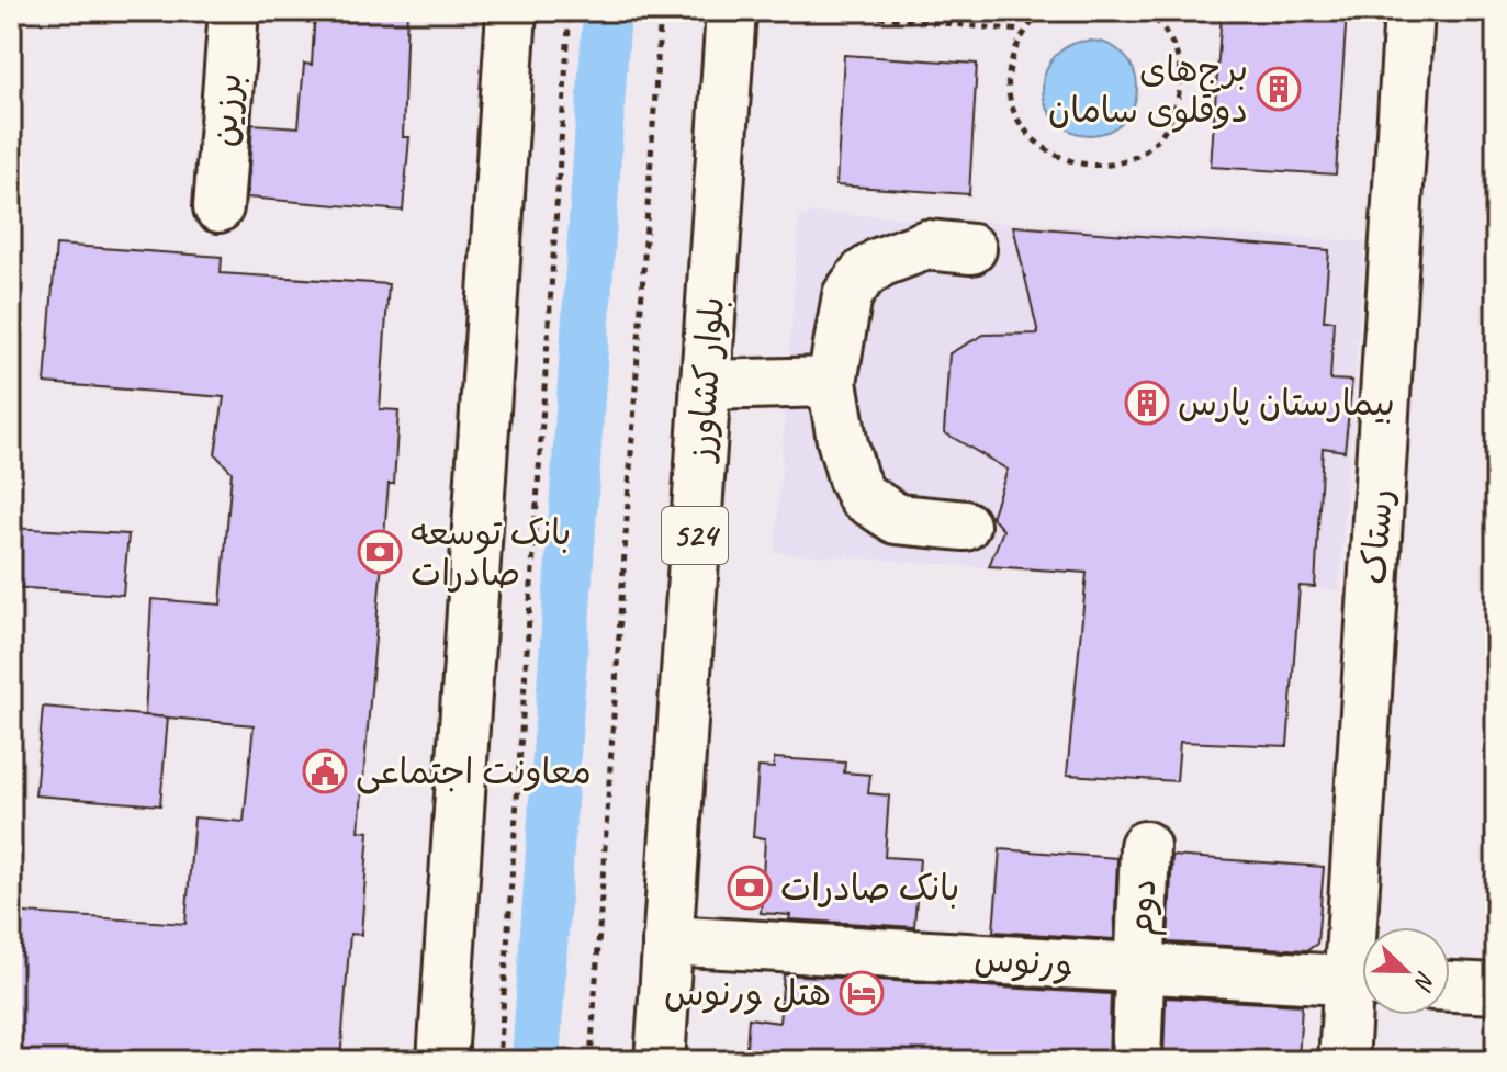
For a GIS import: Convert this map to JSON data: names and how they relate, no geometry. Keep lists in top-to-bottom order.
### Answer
{
  "streets": {
    "main road": [
      "برزین",
      "بلوار کشاورز",
      "524",
      "رستاک",
      "دوم",
      "ورنوس"
    ]
  },
  "crossings": [
    ["بلوار کشاورز", "ورنوس"],
    ["دوم", "ورنوس"]
  ],
  "places": {
    "building": ["برج‌های دوقلوی سامان", "بیمارستان پارس"],
    "bank": ["بانک توسعه صادرات", "بانک صادرات"],
    "public building": ["معاونت اجتماعی"],
    "hotel": ["هتل ورنوس"]
  },
  "north": "bottom right"
}
